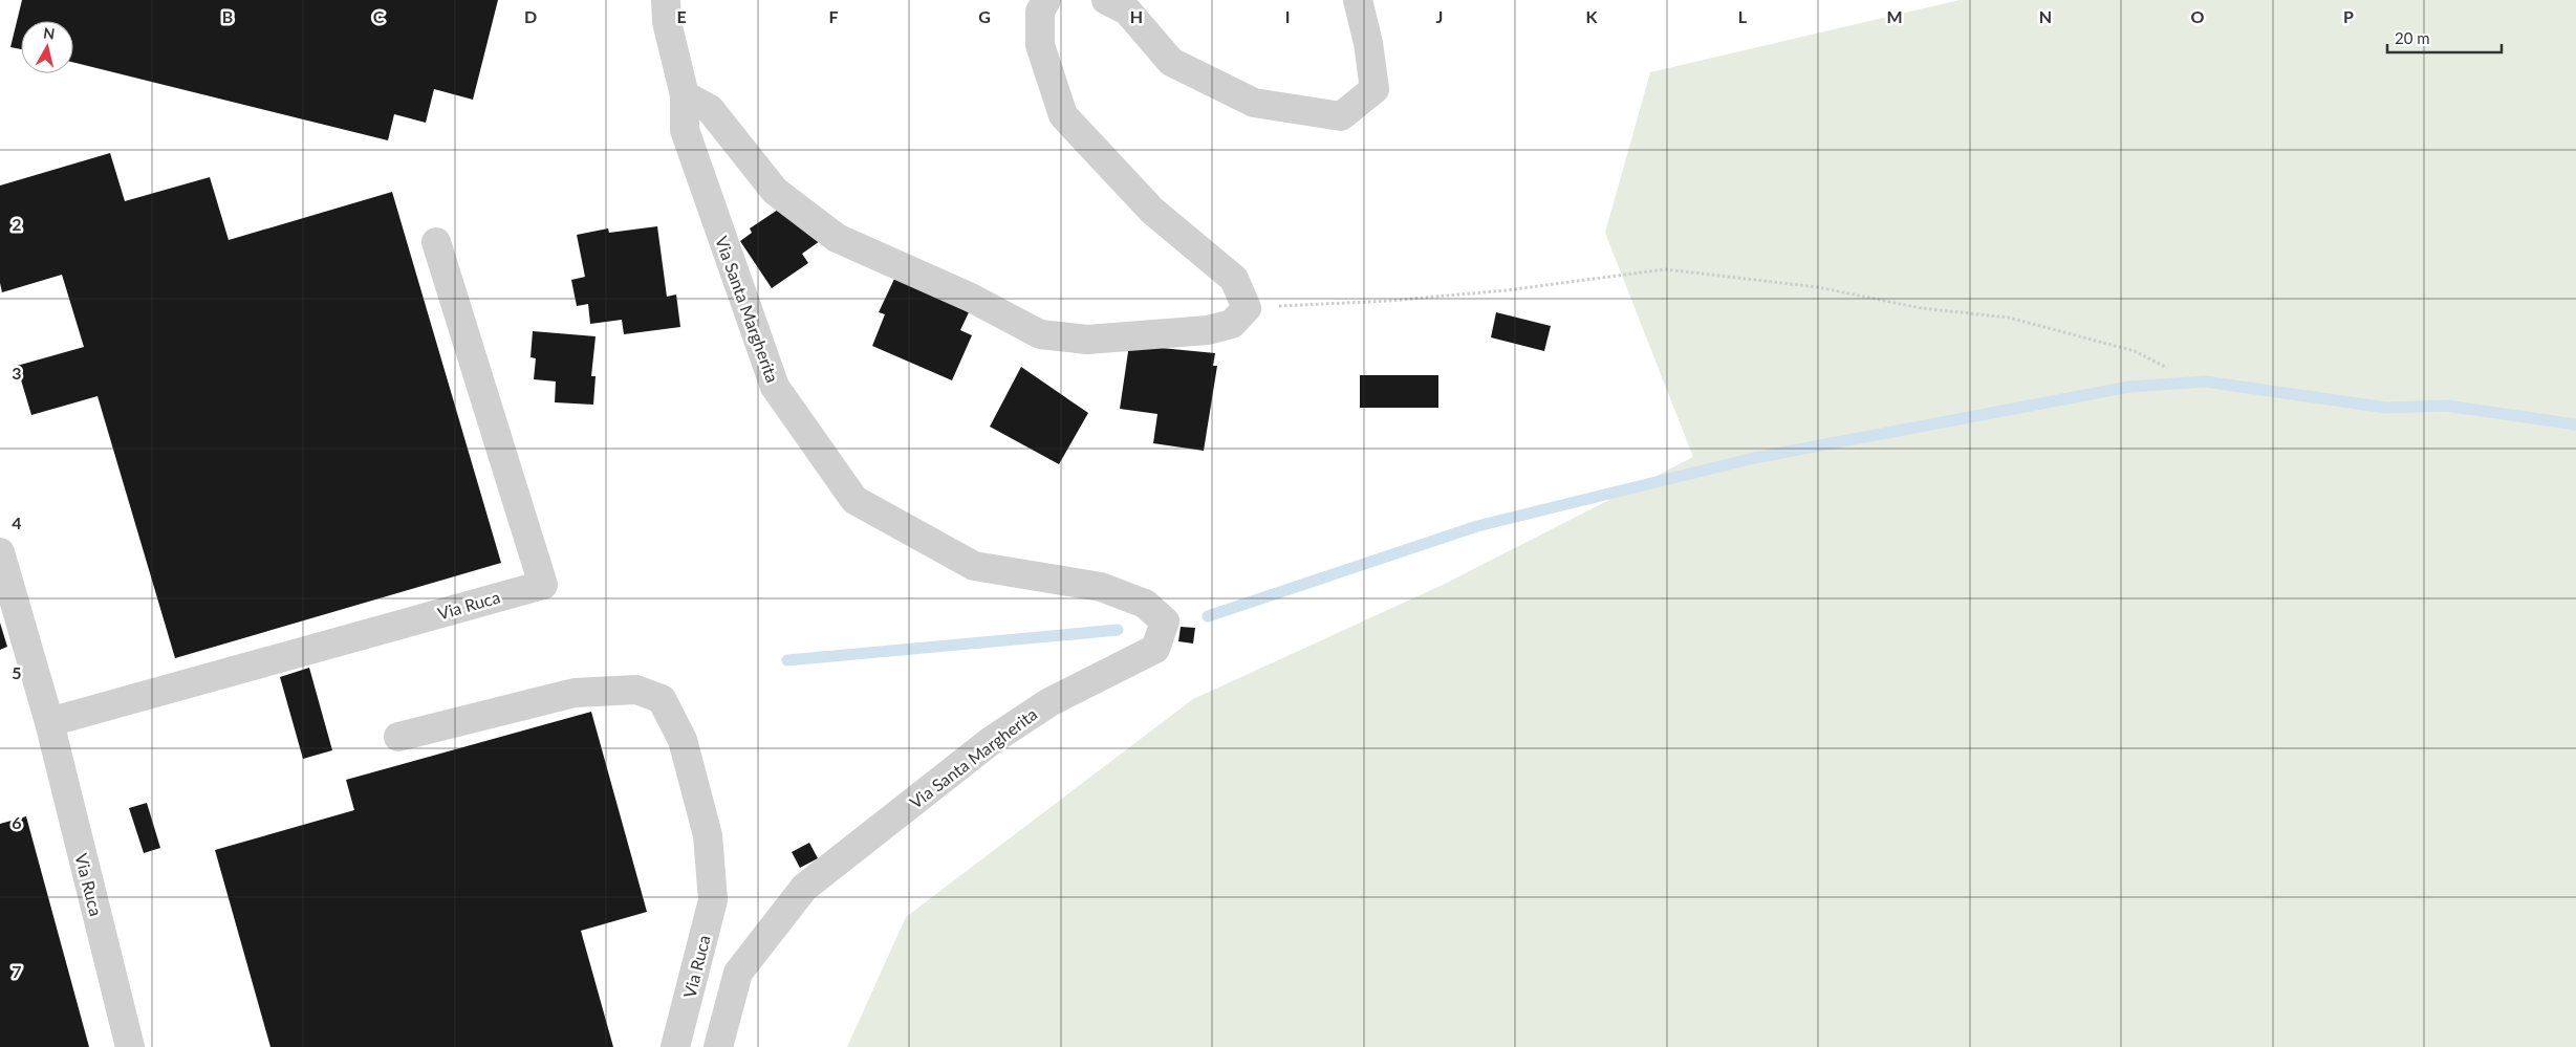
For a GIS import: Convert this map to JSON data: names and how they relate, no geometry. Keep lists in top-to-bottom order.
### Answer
{
  "streets": {
    "street": ["Via Santa Margherita", "Via Ruca"]
  },
  "scale_bar": "20 m",
  "north": "top",
  "grid": {
    "columns": [
      "B",
      "C",
      "D",
      "E",
      "F",
      "G",
      "H",
      "I",
      "J",
      "K",
      "L",
      "M",
      "N",
      "O",
      "P"
    ],
    "rows": [
      "2",
      "3",
      "4",
      "5",
      "6",
      "7"
    ]
  }
}
